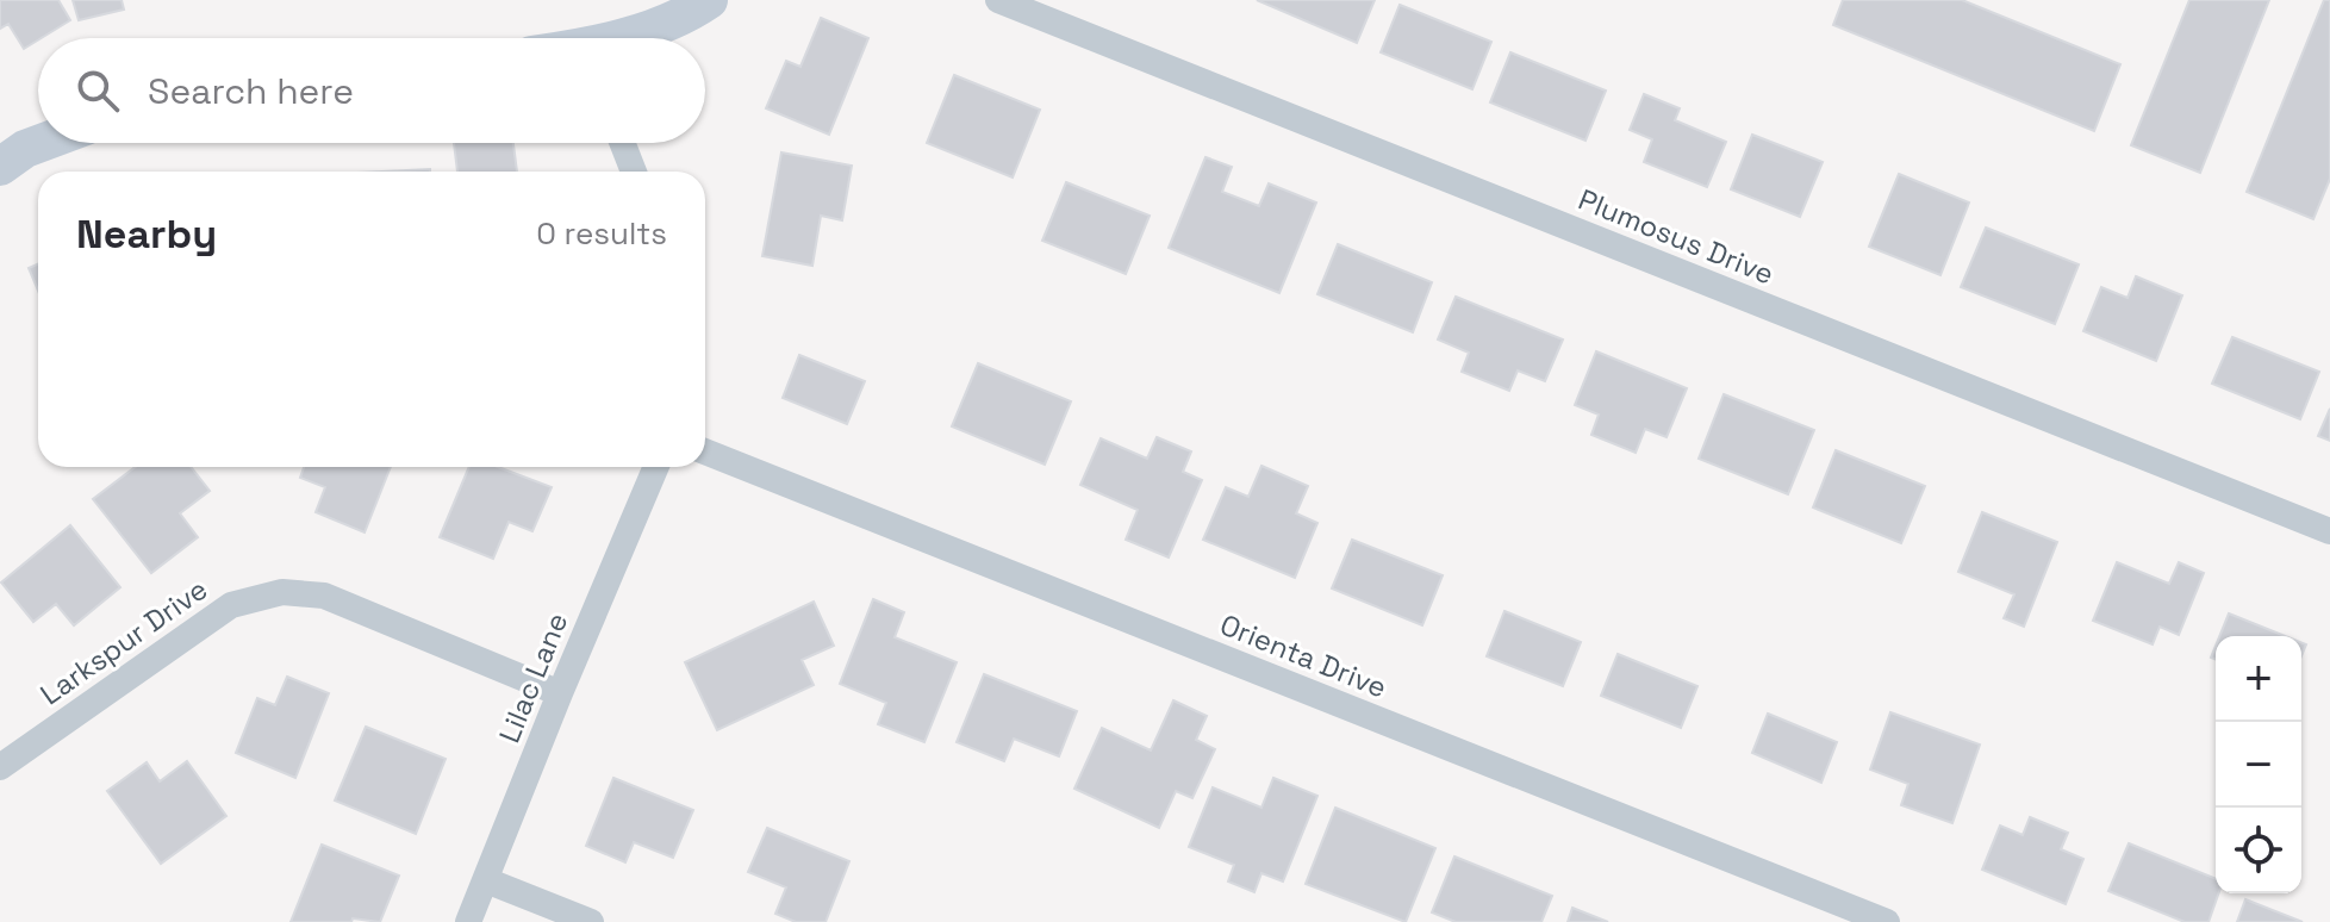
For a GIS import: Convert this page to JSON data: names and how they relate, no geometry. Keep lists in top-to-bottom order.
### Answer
{
  "streets": {
    "street": [
      "Plumosus Drive",
      "Larkspur Drive",
      "Orienta Drive",
      "Lilac Lane"
    ]
  },
  "crossings": [
    ["Larkspur Drive", "Lilac Lane"]
  ],
  "page": {
    "search": "Search here",
    "heading": ["Nearby", "0 results"],
    "map_buttons": ["+", "−"]
  }
}
